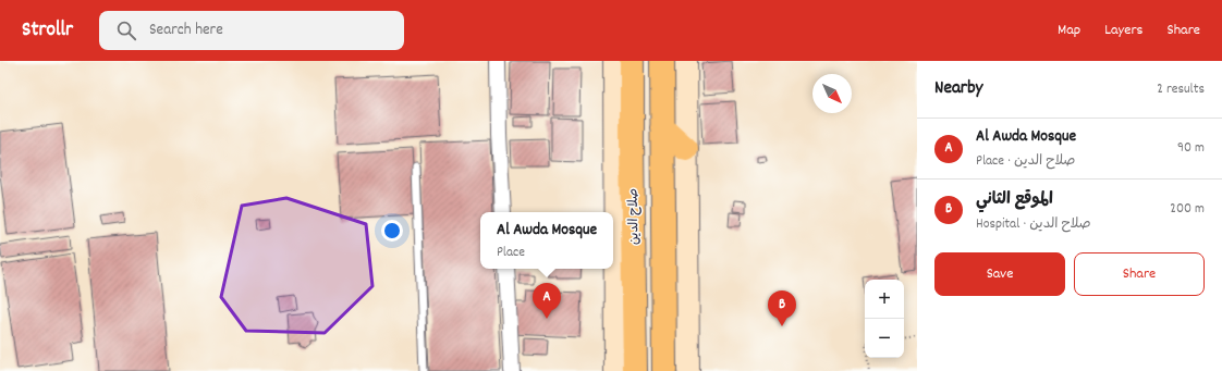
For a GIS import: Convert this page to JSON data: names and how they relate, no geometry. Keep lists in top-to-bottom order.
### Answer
{
  "streets": {
    "highway": ["صلاح الدين"]
  },
  "north": "bottom right",
  "page": {
    "header": "Strollr",
    "search": "Search here",
    "nav": ["Map", "Layers", "Share"],
    "heading": ["Nearby", "2 results"],
    "list": [
      {
        "mark": "A",
        "name": "Al Awda Mosque",
        "note": "Place · صلاح الدين",
        "value": "90 m"
      },
      {
        "mark": "B",
        "name": "الموقع الثاني",
        "note": "Hospital · صلاح الدين",
        "value": "200 m"
      }
    ],
    "popup": ["Al Awda Mosque", "Place"],
    "buttons": ["Save", "Share"],
    "map_buttons": ["+", "−"],
    "pins": ["A", "B"]
  }
}
